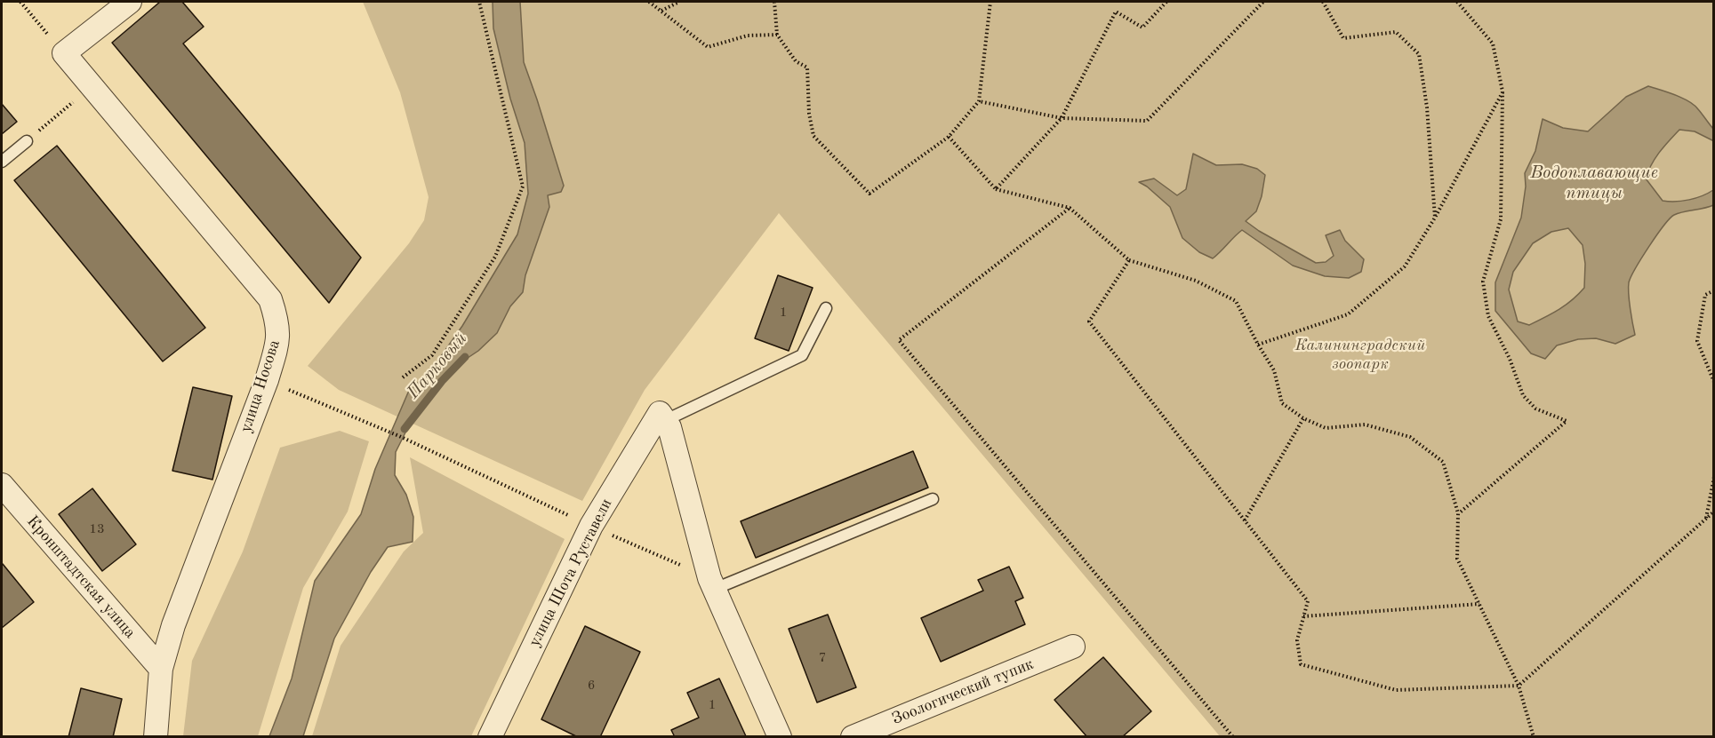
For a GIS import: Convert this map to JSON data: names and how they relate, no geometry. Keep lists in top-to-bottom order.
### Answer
{
  "streets": {
    "street": [
      "улица Носова",
      "улица Шота Руставели",
      "Кронштадтская улица",
      "Зоологический тупик"
    ]
  },
  "crossings": [
    ["улица Носова", "Кронштадтская улица"]
  ],
  "water": ["Водоплавающие птицы", "Парковый"],
  "parks": ["Калининградский зоопарк"],
  "house_numbers": [
    "1",
    "13",
    "7",
    "6",
    "1"
  ]
}
